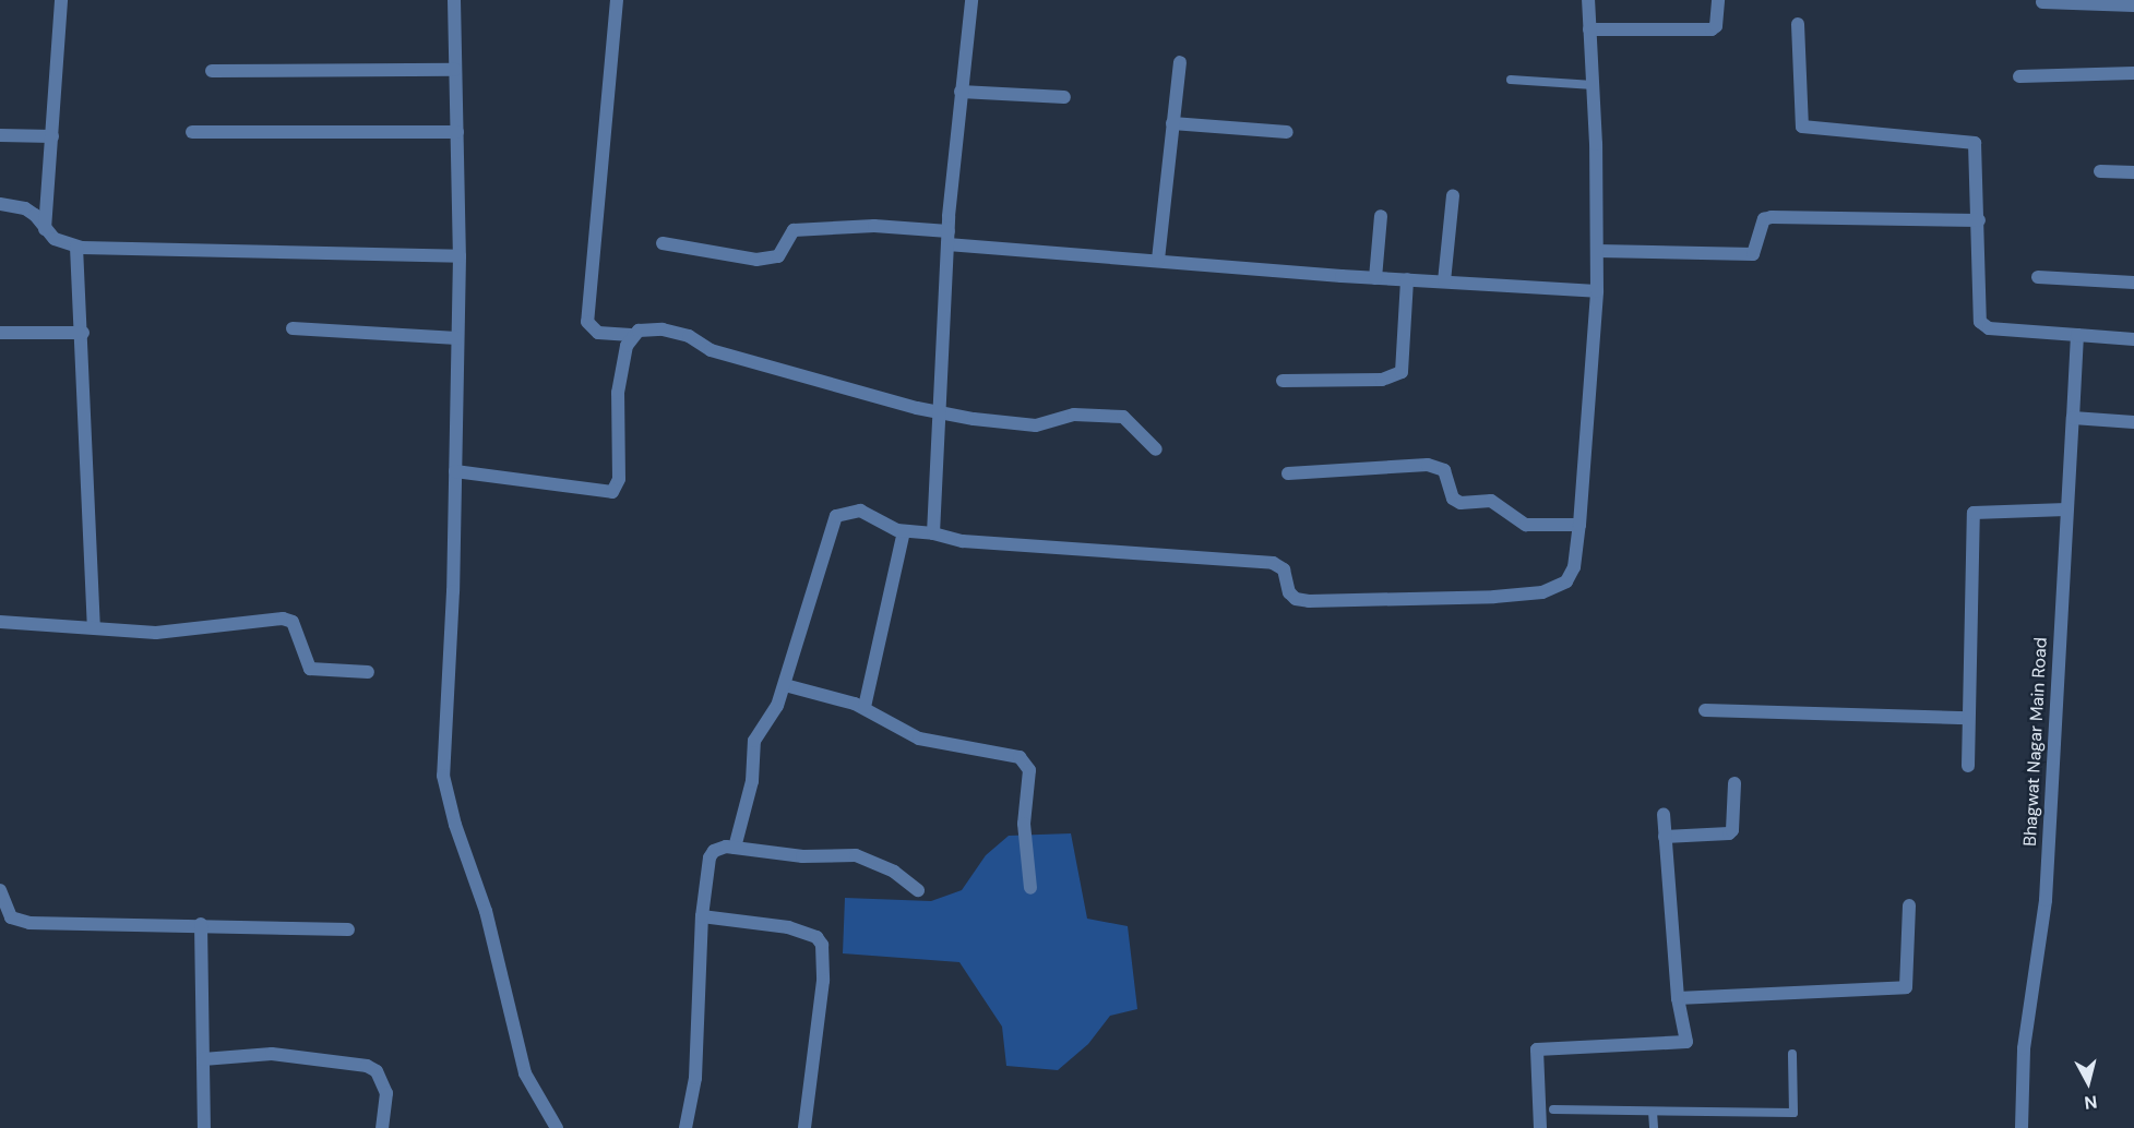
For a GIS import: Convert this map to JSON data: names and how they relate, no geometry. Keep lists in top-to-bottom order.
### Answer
{
  "streets": {
    "street": ["Bhagwat Nagar Main Road"]
  },
  "north": "bottom"
}
